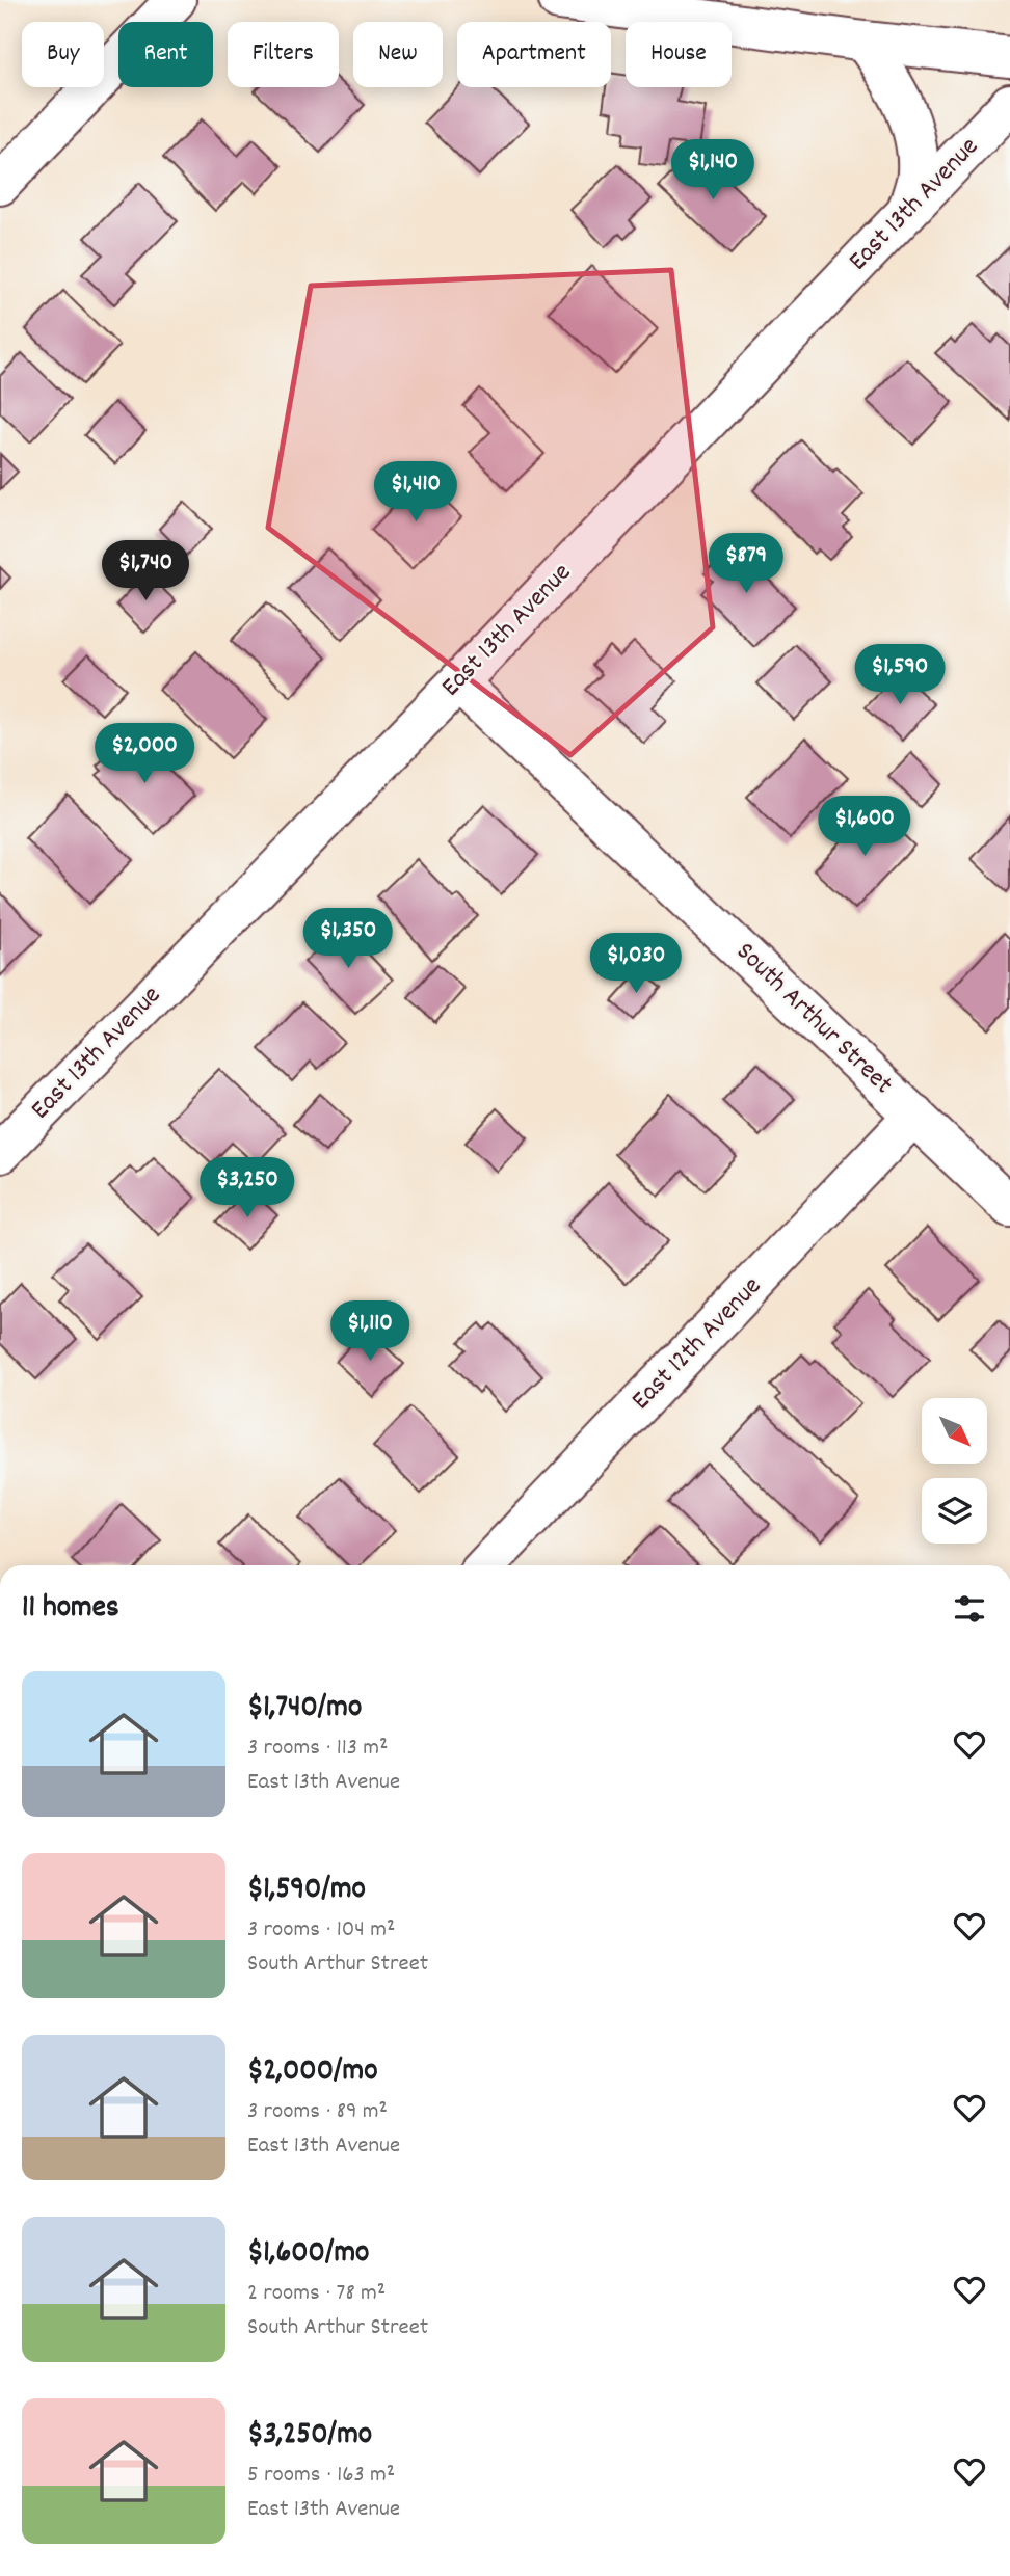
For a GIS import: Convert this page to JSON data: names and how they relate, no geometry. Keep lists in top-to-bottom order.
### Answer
{
  "streets": {
    "street": ["East 13th Avenue", "South Arthur Street", "East 12th Avenue"]
  },
  "crossings": [
    ["East 13th Avenue", "South Arthur Street"],
    ["South Arthur Street", "East 12th Avenue"]
  ],
  "north": "bottom right",
  "page": {
    "chip": [
      "Buy",
      "Rent",
      "Filters",
      "New",
      "Apartment",
      "House"
    ],
    "price": [
      "$1,140",
      "$1,410",
      "$879",
      "$1,740",
      "$1,590",
      "$2,000",
      "$1,600",
      "$1,350",
      "$1,030",
      "$3,250",
      "$1,110"
    ],
    "heading": "11 homes",
    "list": [
      {
        "name": "$1,740/mo",
        "note": "3 rooms · 113 m² · East 13th Avenue"
      },
      {
        "name": "$1,590/mo",
        "note": "3 rooms · 104 m² · South Arthur Street"
      },
      {
        "name": "$2,000/mo",
        "note": "3 rooms · 89 m² · East 13th Avenue"
      },
      {
        "name": "$1,600/mo",
        "note": "2 rooms · 78 m² · South Arthur Street"
      },
      {
        "name": "$3,250/mo",
        "note": "5 rooms · 163 m² · East 13th Avenue"
      }
    ]
  }
}
